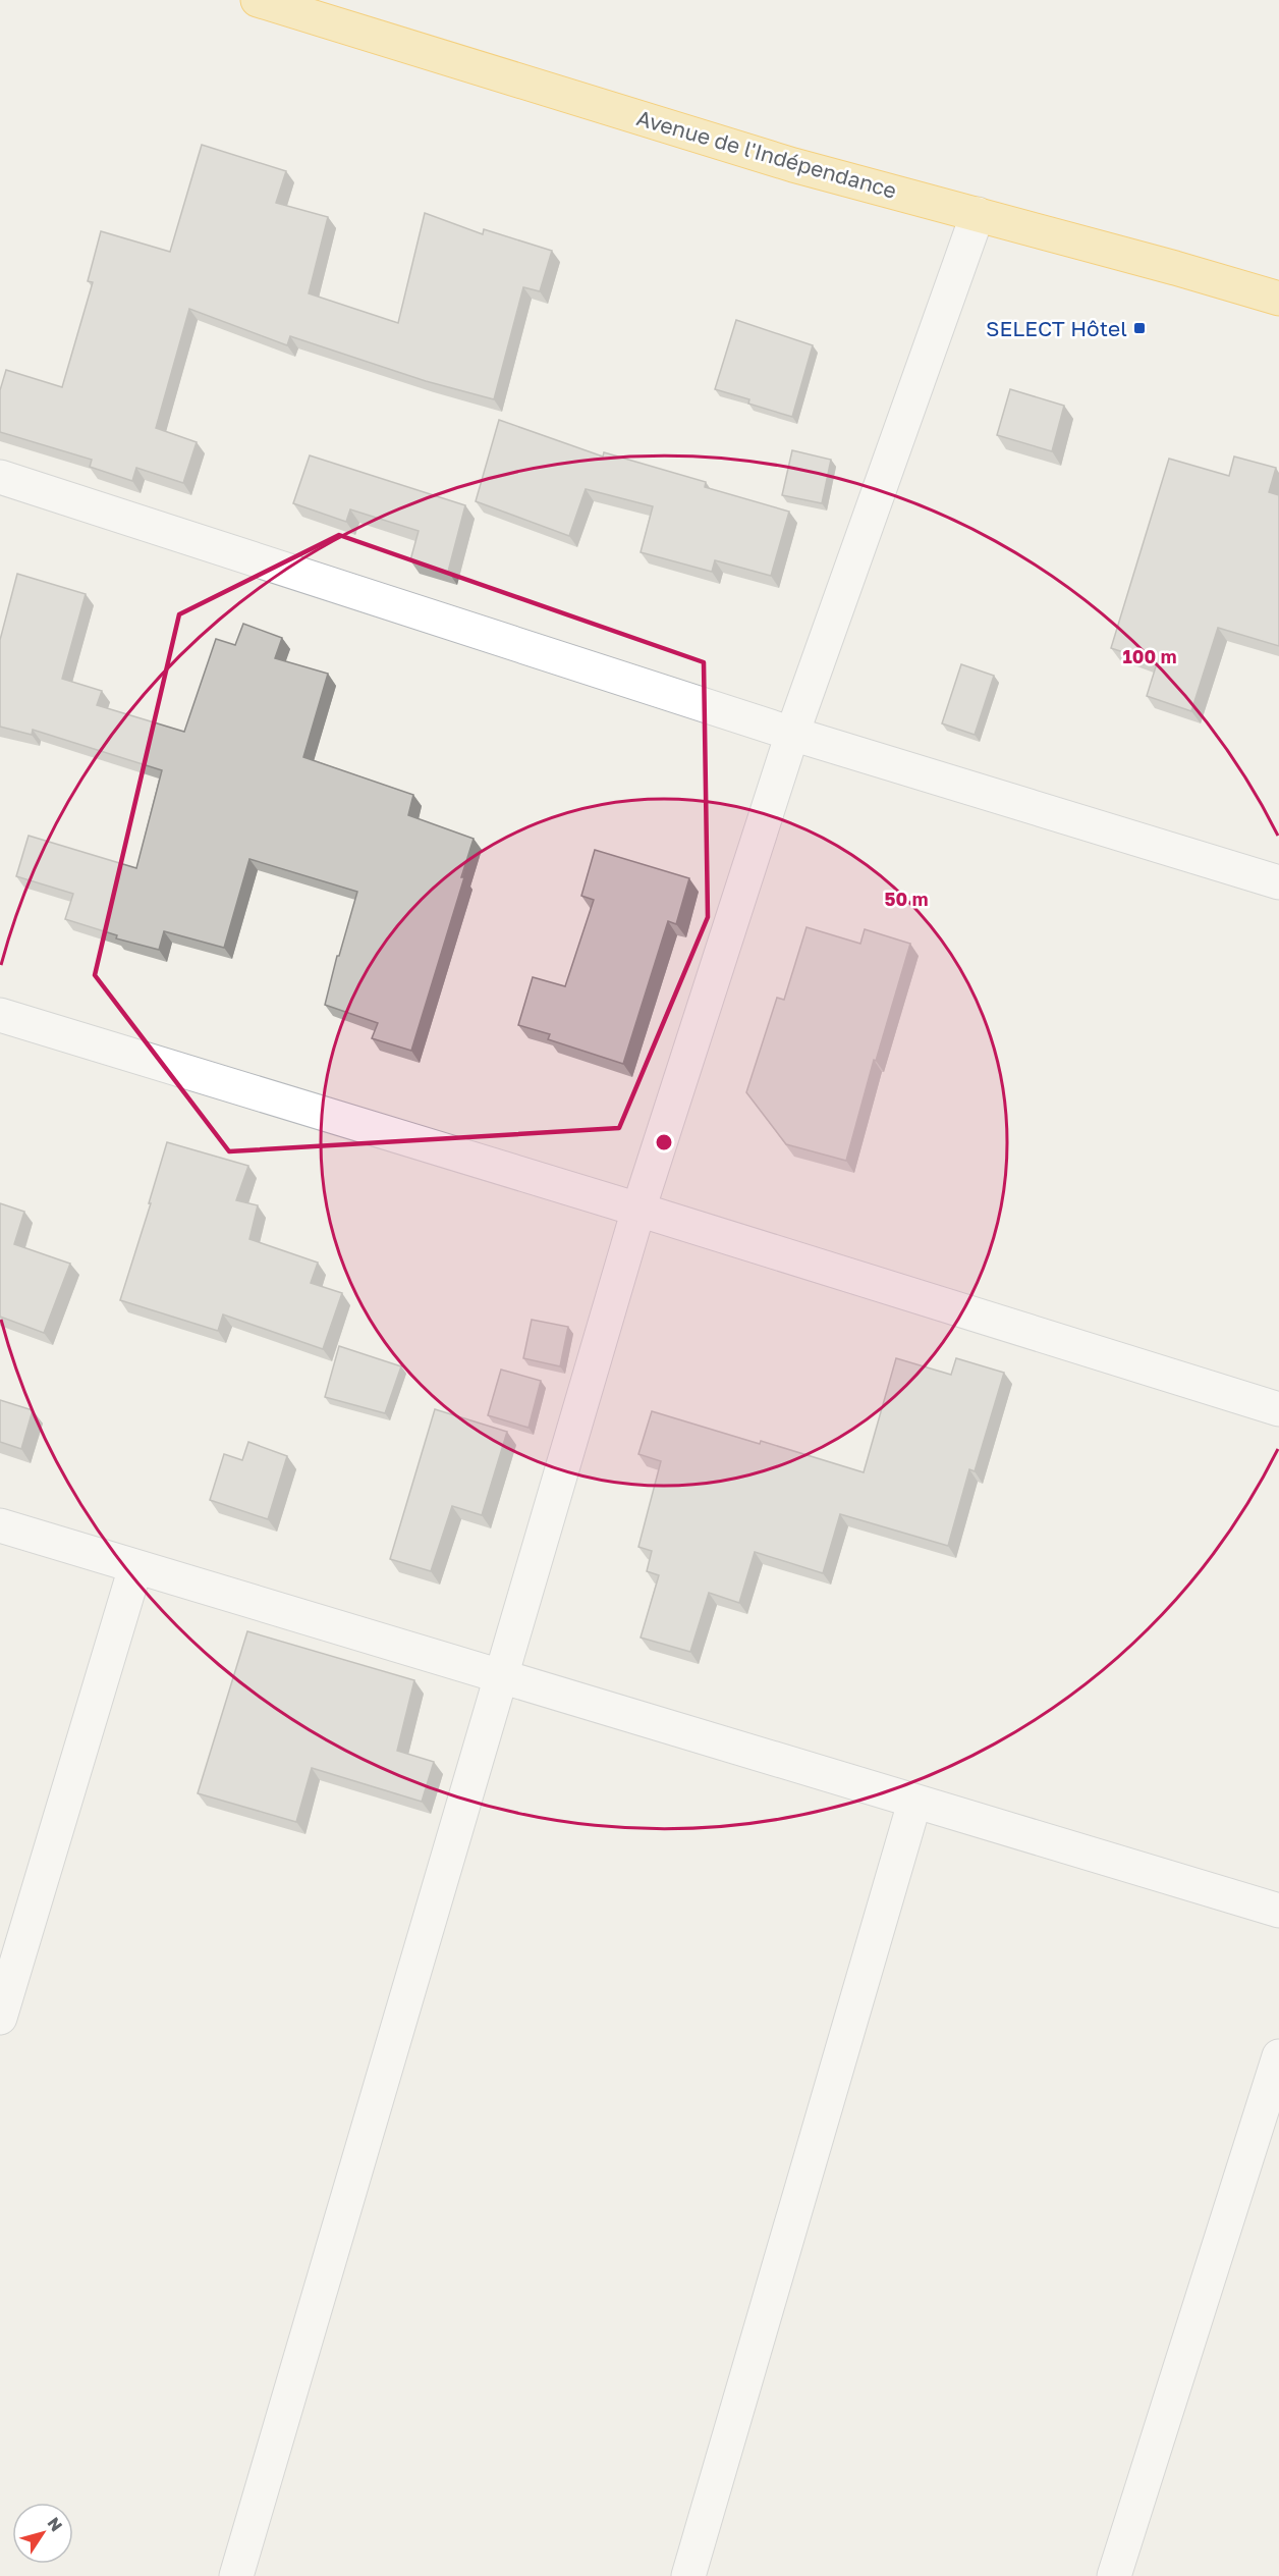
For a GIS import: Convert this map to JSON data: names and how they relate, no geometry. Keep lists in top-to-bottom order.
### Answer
{
  "streets": {
    "highway": ["Avenue de l'Indépendance"]
  },
  "places": {
    "transit": ["SELECT Hôtel"]
  },
  "north": "top right",
  "rings": ["100 m", "50 m"]
}
